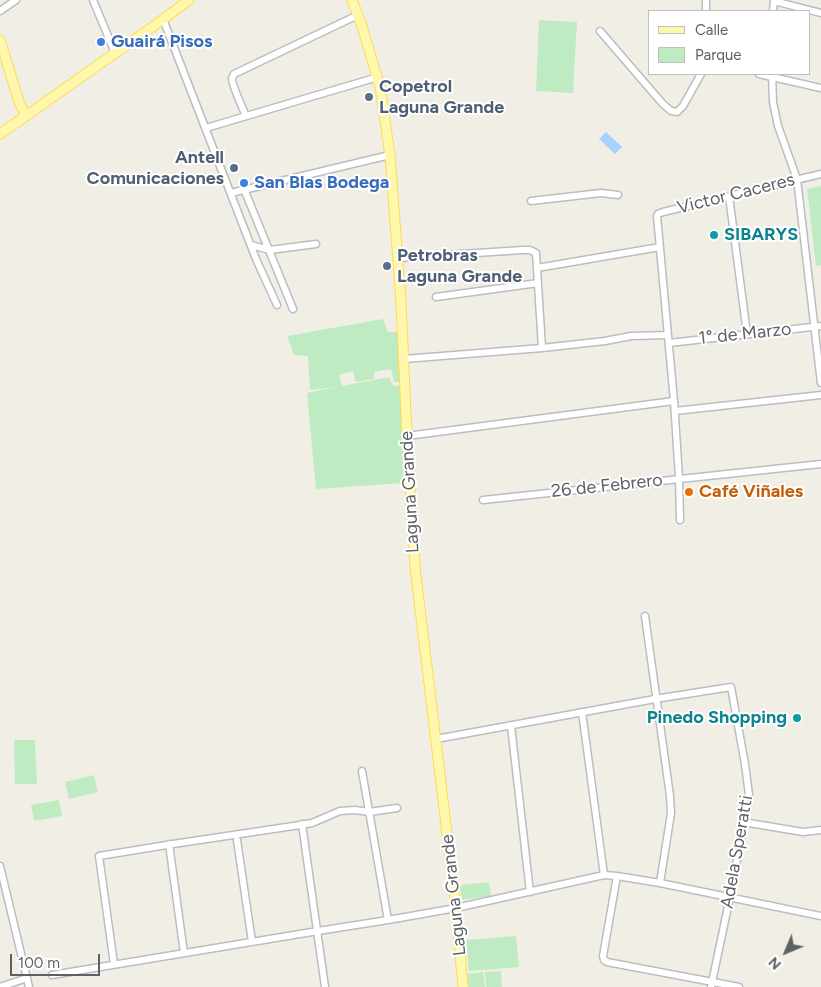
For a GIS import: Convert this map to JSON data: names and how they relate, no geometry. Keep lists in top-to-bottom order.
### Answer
{
  "streets": {
    "main road": ["Laguna Grande"],
    "street": [
      "Victor Caceres",
      "1° de Marzo",
      "26 de Febrero",
      "Adela Speratti"
    ]
  },
  "places": [
    "Guairá Pisos",
    "Copetrol Laguna Grande",
    "Antell Comunicaciones",
    "San Blas Bodega",
    "SIBARYS",
    "Petrobras Laguna Grande",
    "Café Viñales",
    "Pinedo Shopping"
  ],
  "legend": ["Calle", "Parque"],
  "scale_bar": "100 m",
  "north": "bottom left"
}
